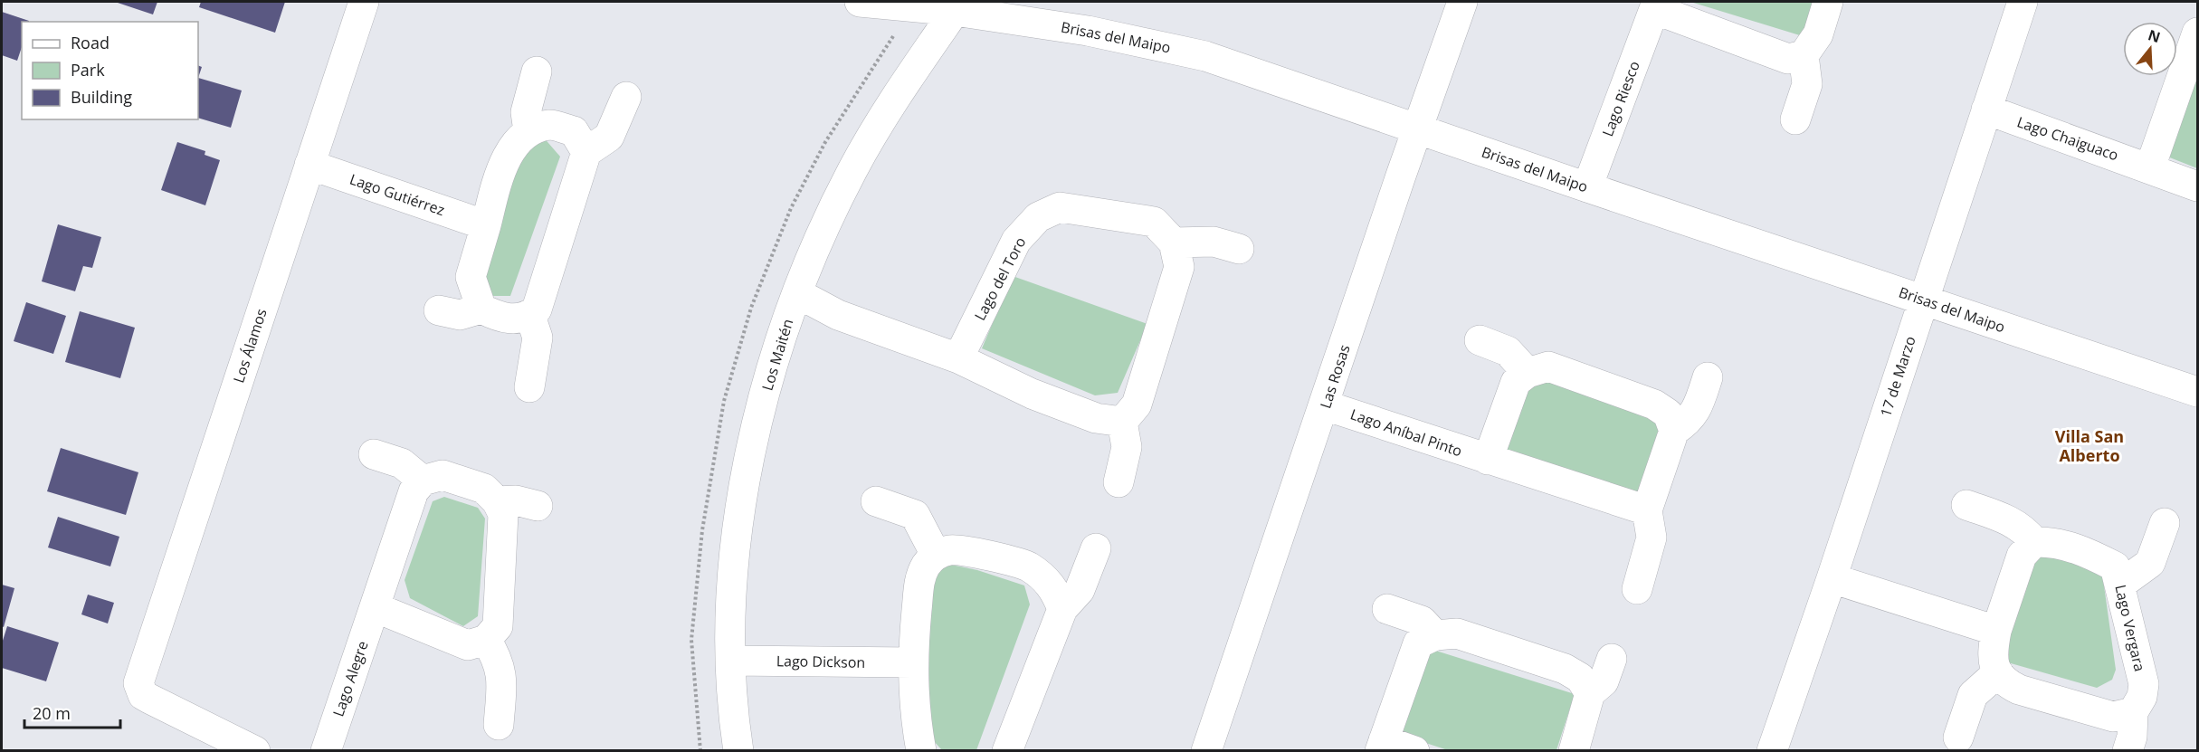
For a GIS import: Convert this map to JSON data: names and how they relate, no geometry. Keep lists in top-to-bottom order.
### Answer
{
  "streets": {
    "street": [
      "Brisas del Maipo",
      "Lago Riesco",
      "Lago Chaiguaco",
      "Lago Gutiérrez",
      "Lago del Toro",
      "Los Álamos",
      "Los Maitén",
      "Las Rosas",
      "17 de Marzo",
      "Lago Aníbal Pinto",
      "Lago Vergara",
      "Lago Dickson",
      "Lago Alegre"
    ]
  },
  "crossings": [
    ["Brisas del Maipo", "Lago Riesco"],
    ["Brisas del Maipo", "Los Maitén"],
    ["Brisas del Maipo", "Las Rosas"],
    ["Brisas del Maipo", "17 de Marzo"],
    ["Lago Chaiguaco", "17 de Marzo"],
    ["Lago Gutiérrez", "Los Álamos"],
    ["Los Maitén", "Lago Dickson"],
    ["Las Rosas", "Lago Aníbal Pinto"]
  ],
  "districts": ["Villa San Alberto"],
  "legend": ["Road", "Park", "Building"],
  "scale_bar": "20 m",
  "north": "top"
}
